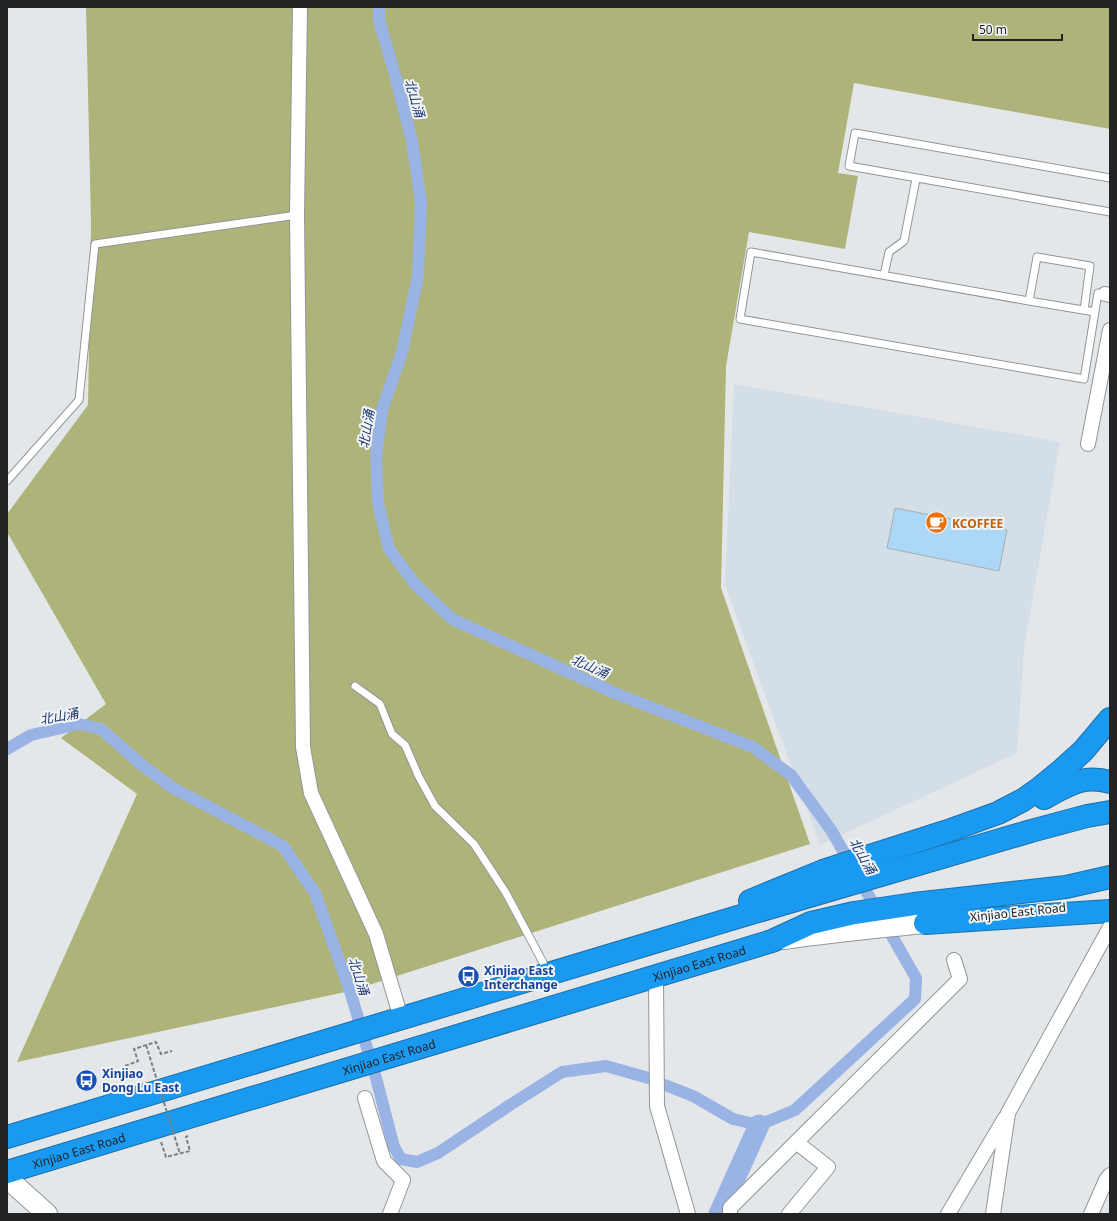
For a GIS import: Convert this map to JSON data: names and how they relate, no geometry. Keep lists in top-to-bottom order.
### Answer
{
  "streets": {
    "highway": ["Xinjiao East Road"]
  },
  "water": ["北山涌"],
  "places": {
    "cafe": ["KCOFFEE"],
    "bus stop": ["Xinjiao East Interchange", "Xinjiao Dong Lu East"]
  },
  "scale_bar": "50 m"
}
